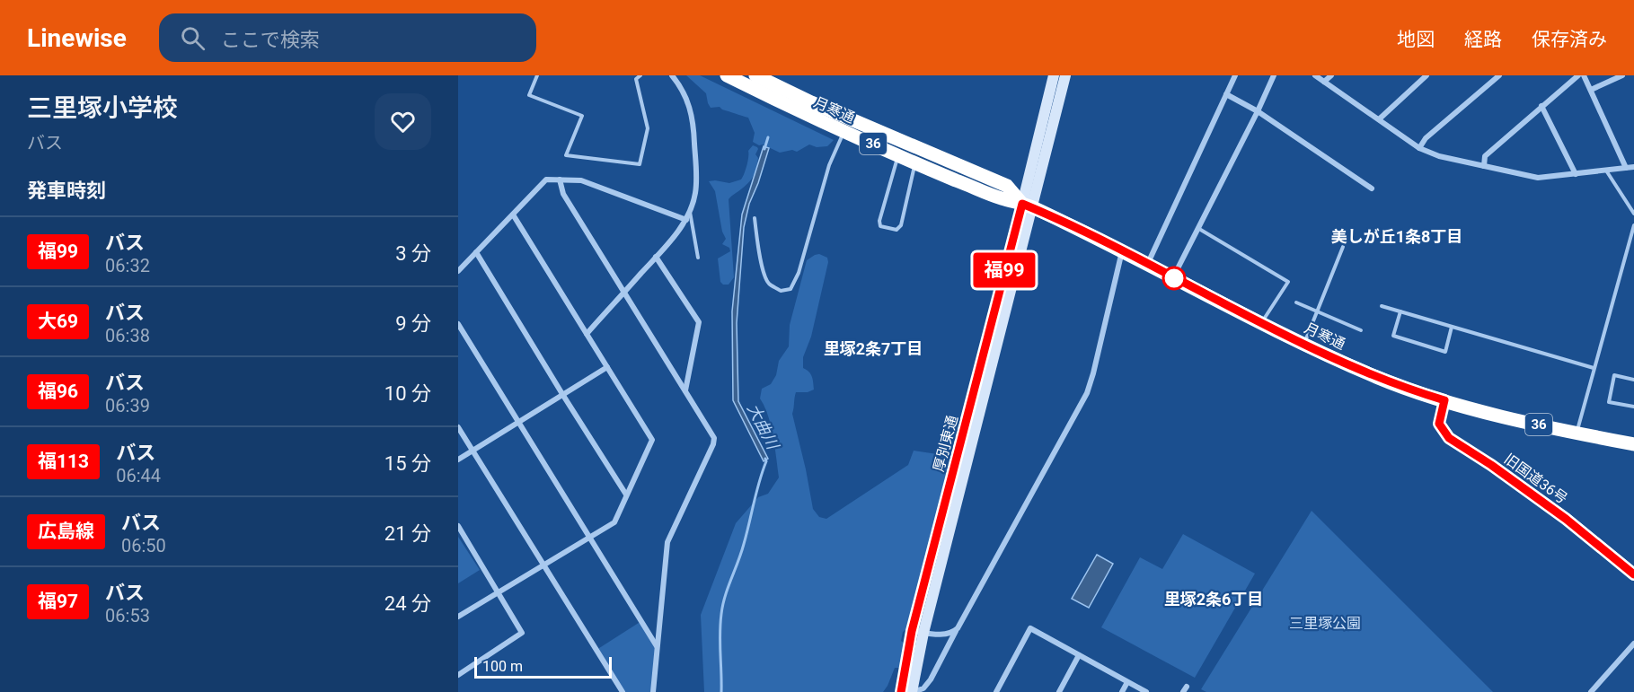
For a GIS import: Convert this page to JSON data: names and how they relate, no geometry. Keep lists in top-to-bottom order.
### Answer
{
  "streets": {
    "highway": ["月寒通", "36"],
    "street": ["厚別東通", "旧国道36号"]
  },
  "crossings": [
    ["月寒通", "厚別東通"],
    ["月寒通", "旧国道36号"]
  ],
  "districts": ["美しが丘1条8丁目", "里塚2条7丁目", "里塚2条6丁目"],
  "water": ["大曲川"],
  "parks": ["三里塚公園"],
  "lines": ["bus line 福99"],
  "scale_bar": "100 m",
  "page": {
    "header": "Linewise",
    "search": "ここで検索",
    "nav": ["地図", "経路", "保存済み"],
    "heading": [
      ["三里塚小学校", "バス"],
      "発車時刻"
    ],
    "on_map": "福99",
    "list": [
      {
        "mark": "福99",
        "name": "バス",
        "note": "06:32",
        "value": "3 分"
      },
      {
        "mark": "大69",
        "name": "バス",
        "note": "06:38",
        "value": "9 分"
      },
      {
        "mark": "福96",
        "name": "バス",
        "note": "06:39",
        "value": "10 分"
      },
      {
        "mark": "福113",
        "name": "バス",
        "note": "06:44",
        "value": "15 分"
      },
      {
        "mark": "広島線",
        "name": "バス",
        "note": "06:50",
        "value": "21 分"
      },
      {
        "mark": "福97",
        "name": "バス",
        "note": "06:53",
        "value": "24 分"
      }
    ],
    "scale": "100 m"
  }
}
